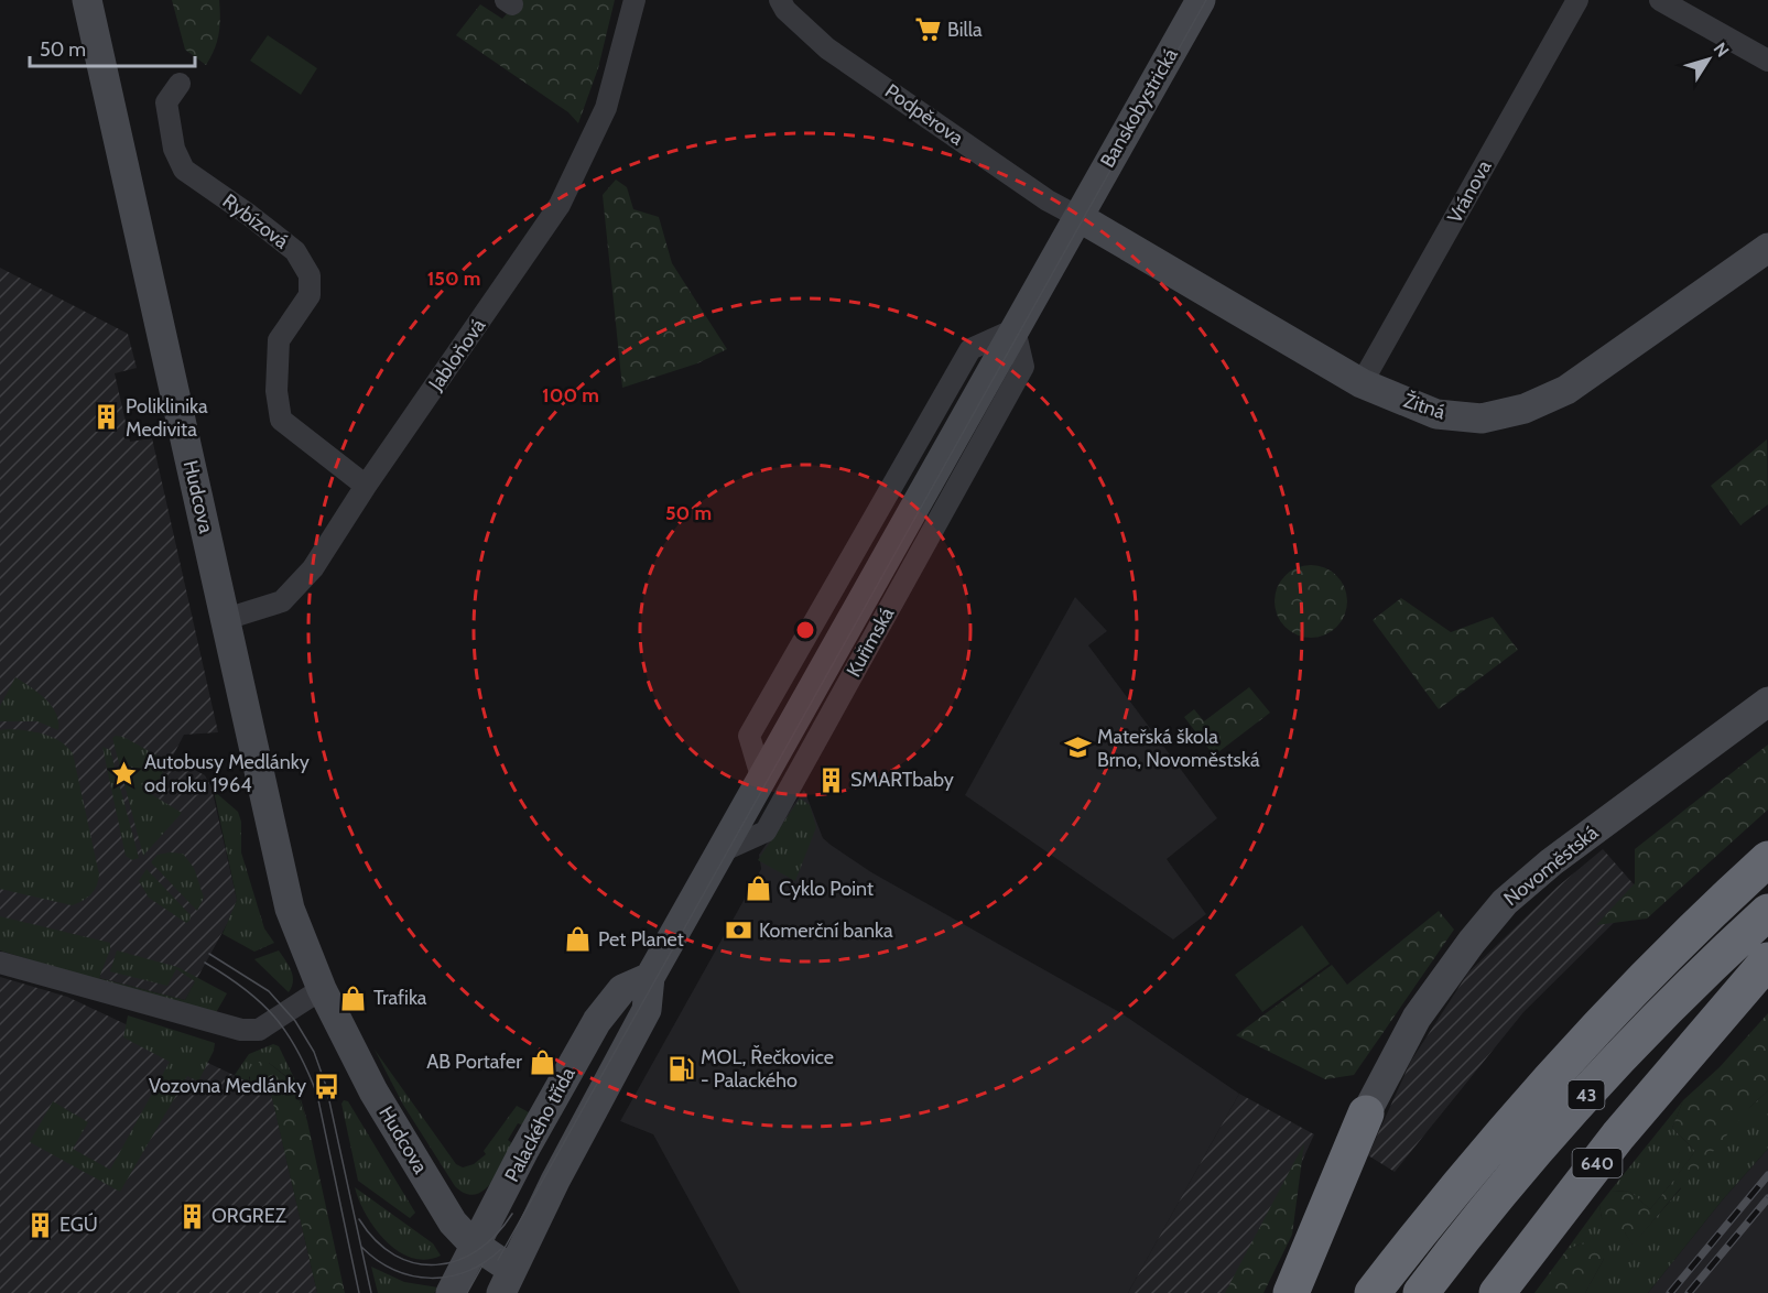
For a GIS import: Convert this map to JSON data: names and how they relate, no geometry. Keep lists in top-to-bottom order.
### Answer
{
  "streets": {
    "highway": ["43", "640"],
    "street": [
      "Banskobystrická",
      "Podpěrova",
      "Vránova",
      "Rybízová",
      "Jabloňová",
      "Žitná",
      "Hudcova",
      "Kuřimská",
      "Novoměstská",
      "Palackého třída"
    ]
  },
  "crossings": [
    ["Banskobystrická", "Podpěrova"],
    ["Banskobystrická", "Žitná"],
    ["Banskobystrická", "Kuřimská"],
    ["Podpěrova", "Žitná"],
    ["Podpěrova", "Kuřimská"],
    ["Vránova", "Žitná"],
    ["Rybízová", "Jabloňová"],
    ["Jabloňová", "Hudcova"],
    ["Žitná", "Kuřimská"],
    ["Hudcova", "Palackého třída"],
    ["Kuřimská", "Palackého třída"]
  ],
  "places": {
    "supermarket": ["Billa"],
    "building": [
      "Poliklinika Medivita",
      "SMARTbaby",
      "ORGREZ",
      "EGÚ"
    ],
    "school or university": ["Mateřská škola Brno, Novoměstská"],
    "place": ["Autobusy Medlánky od roku 1964"],
    "shop": [
      "Cyklo Point",
      "Pet Planet",
      "Trafika",
      "AB Portafer"
    ],
    "bank": ["Komerční banka"],
    "fuel station": ["MOL, Řečkovice - Palackého"],
    "bus stop": ["Vozovna Medlánky"]
  },
  "scale_bar": "50 m",
  "north": "top right",
  "rings": ["150 m", "100 m", "50 m"]
}
